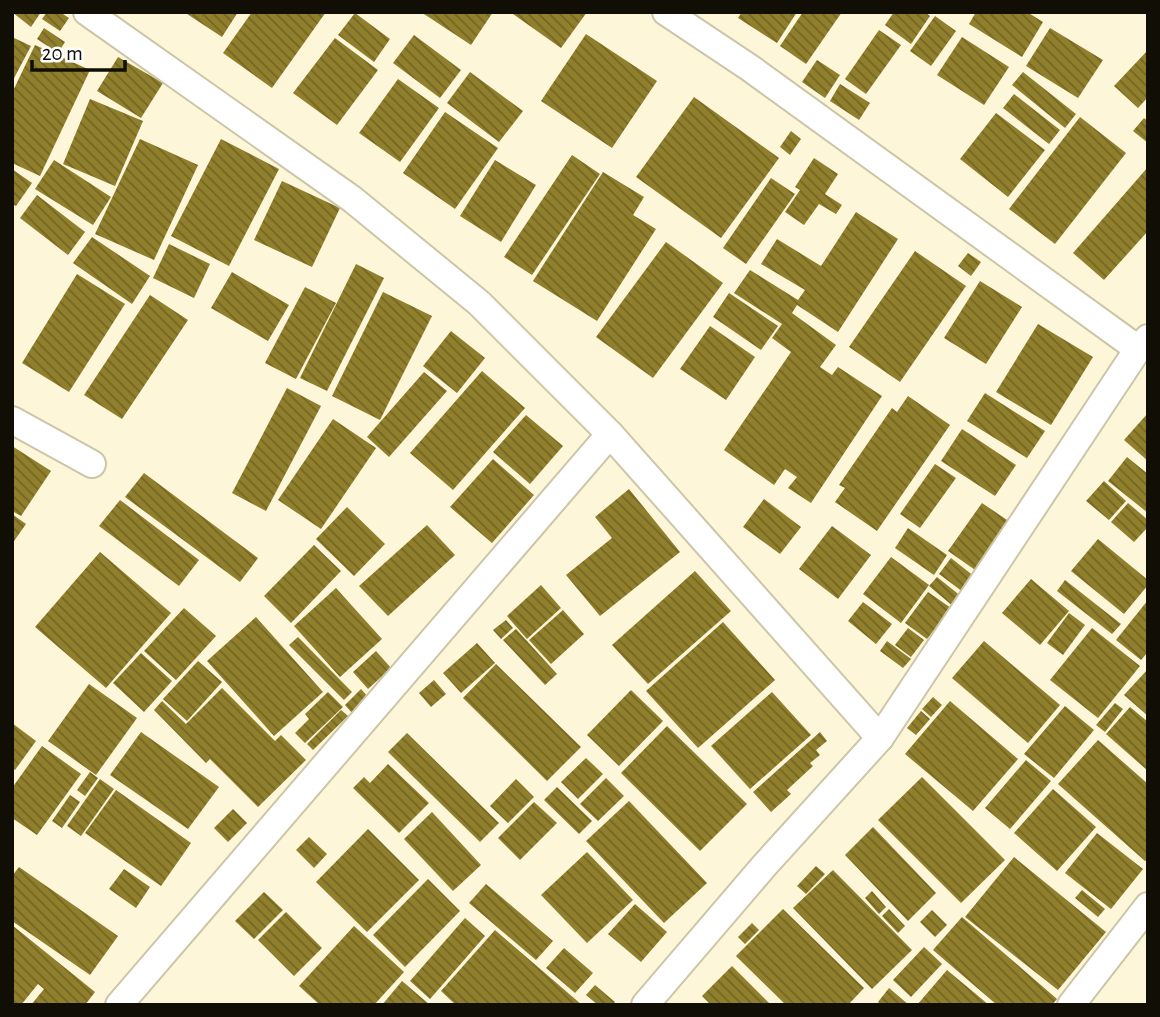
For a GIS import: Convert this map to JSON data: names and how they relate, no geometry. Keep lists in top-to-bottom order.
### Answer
{
  "scale_bar": "20 m"
}
